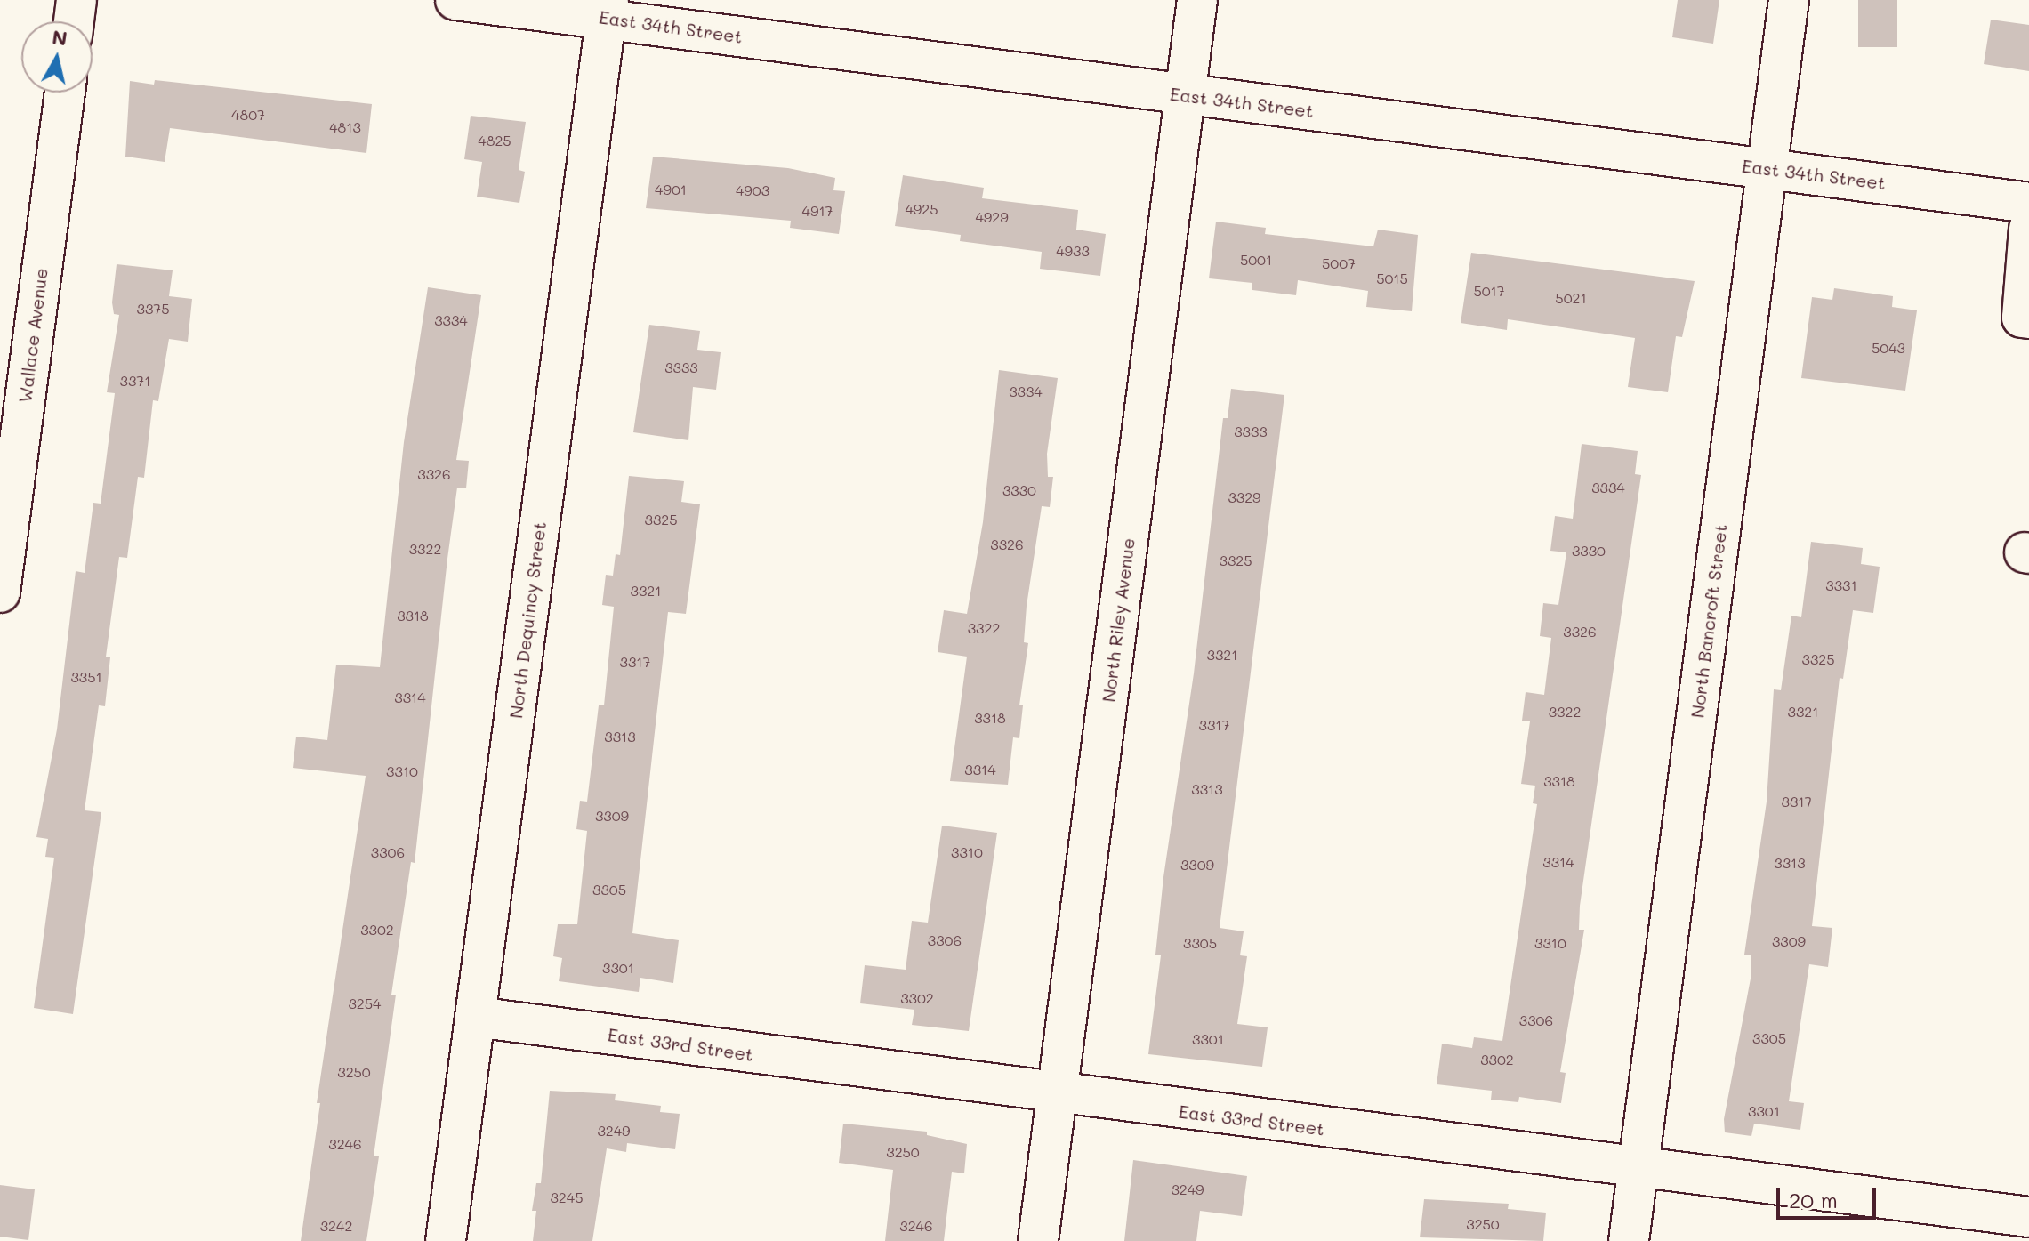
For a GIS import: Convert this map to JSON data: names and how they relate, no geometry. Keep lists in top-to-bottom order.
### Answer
{
  "streets": {
    "street": [
      "East 34th Street",
      "Wallace Avenue",
      "North Dequincy Street",
      "North Riley Avenue",
      "North Bancroft Street",
      "East 33rd Street"
    ]
  },
  "crossings": [
    ["East 34th Street", "North Dequincy Street"],
    ["East 34th Street", "North Riley Avenue"],
    ["East 34th Street", "North Bancroft Street"],
    ["North Dequincy Street", "East 33rd Street"],
    ["North Riley Avenue", "East 33rd Street"],
    ["North Bancroft Street", "East 33rd Street"]
  ],
  "house_numbers": [
    "4807",
    "4813",
    "4825",
    "4901",
    "4903",
    "4925",
    "4917",
    "4929",
    "4933",
    "5001",
    "5007",
    "5015",
    "5017",
    "5021",
    "3375",
    "3334",
    "5043",
    "3333",
    "3371",
    "3334",
    "3333",
    "3326",
    "3334",
    "3330",
    "3329",
    "3325",
    "3326",
    "3322",
    "3330",
    "3325",
    "3331",
    "3321",
    "3318",
    "3322",
    "3326",
    "3321",
    "3325",
    "3317",
    "3351",
    "3314",
    "3322",
    "3321",
    "3318",
    "3317",
    "3313",
    "3314",
    "3310",
    "3318",
    "3313",
    "3317",
    "3309",
    "3306",
    "3310",
    "3314",
    "3313",
    "3309",
    "3305",
    "3302",
    "3306",
    "3309",
    "3305",
    "3310",
    "3301",
    "3302",
    "3254",
    "3306",
    "3305",
    "3301",
    "3302",
    "3250",
    "3301",
    "3249",
    "3246",
    "3250",
    "3249",
    "3245",
    "3250",
    "3242",
    "3246"
  ],
  "scale_bar": "20 m",
  "north": "top"
}
